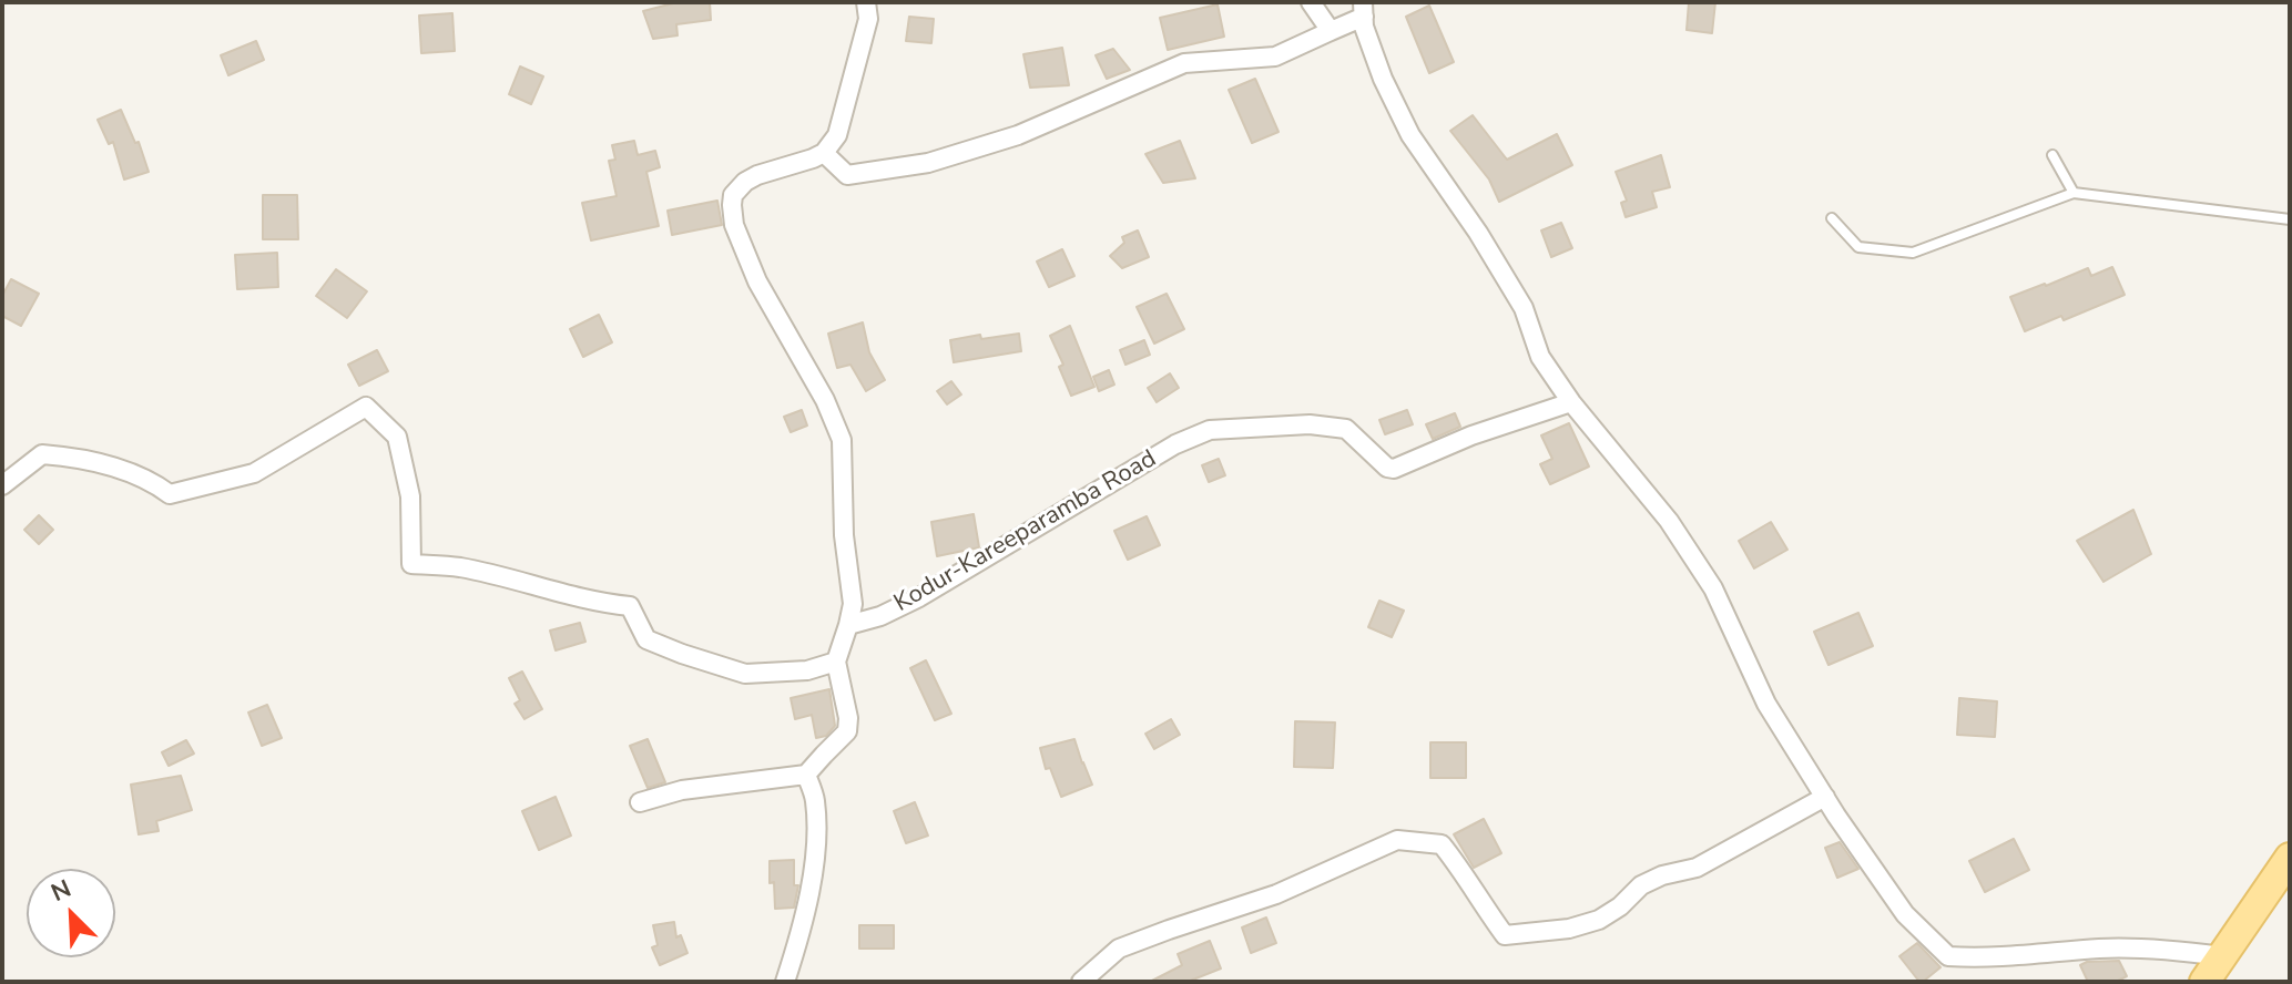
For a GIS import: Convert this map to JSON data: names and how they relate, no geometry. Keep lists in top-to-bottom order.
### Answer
{
  "streets": {
    "street": ["Kodur-Kareeparamba Road"]
  },
  "north": "top left"
}
